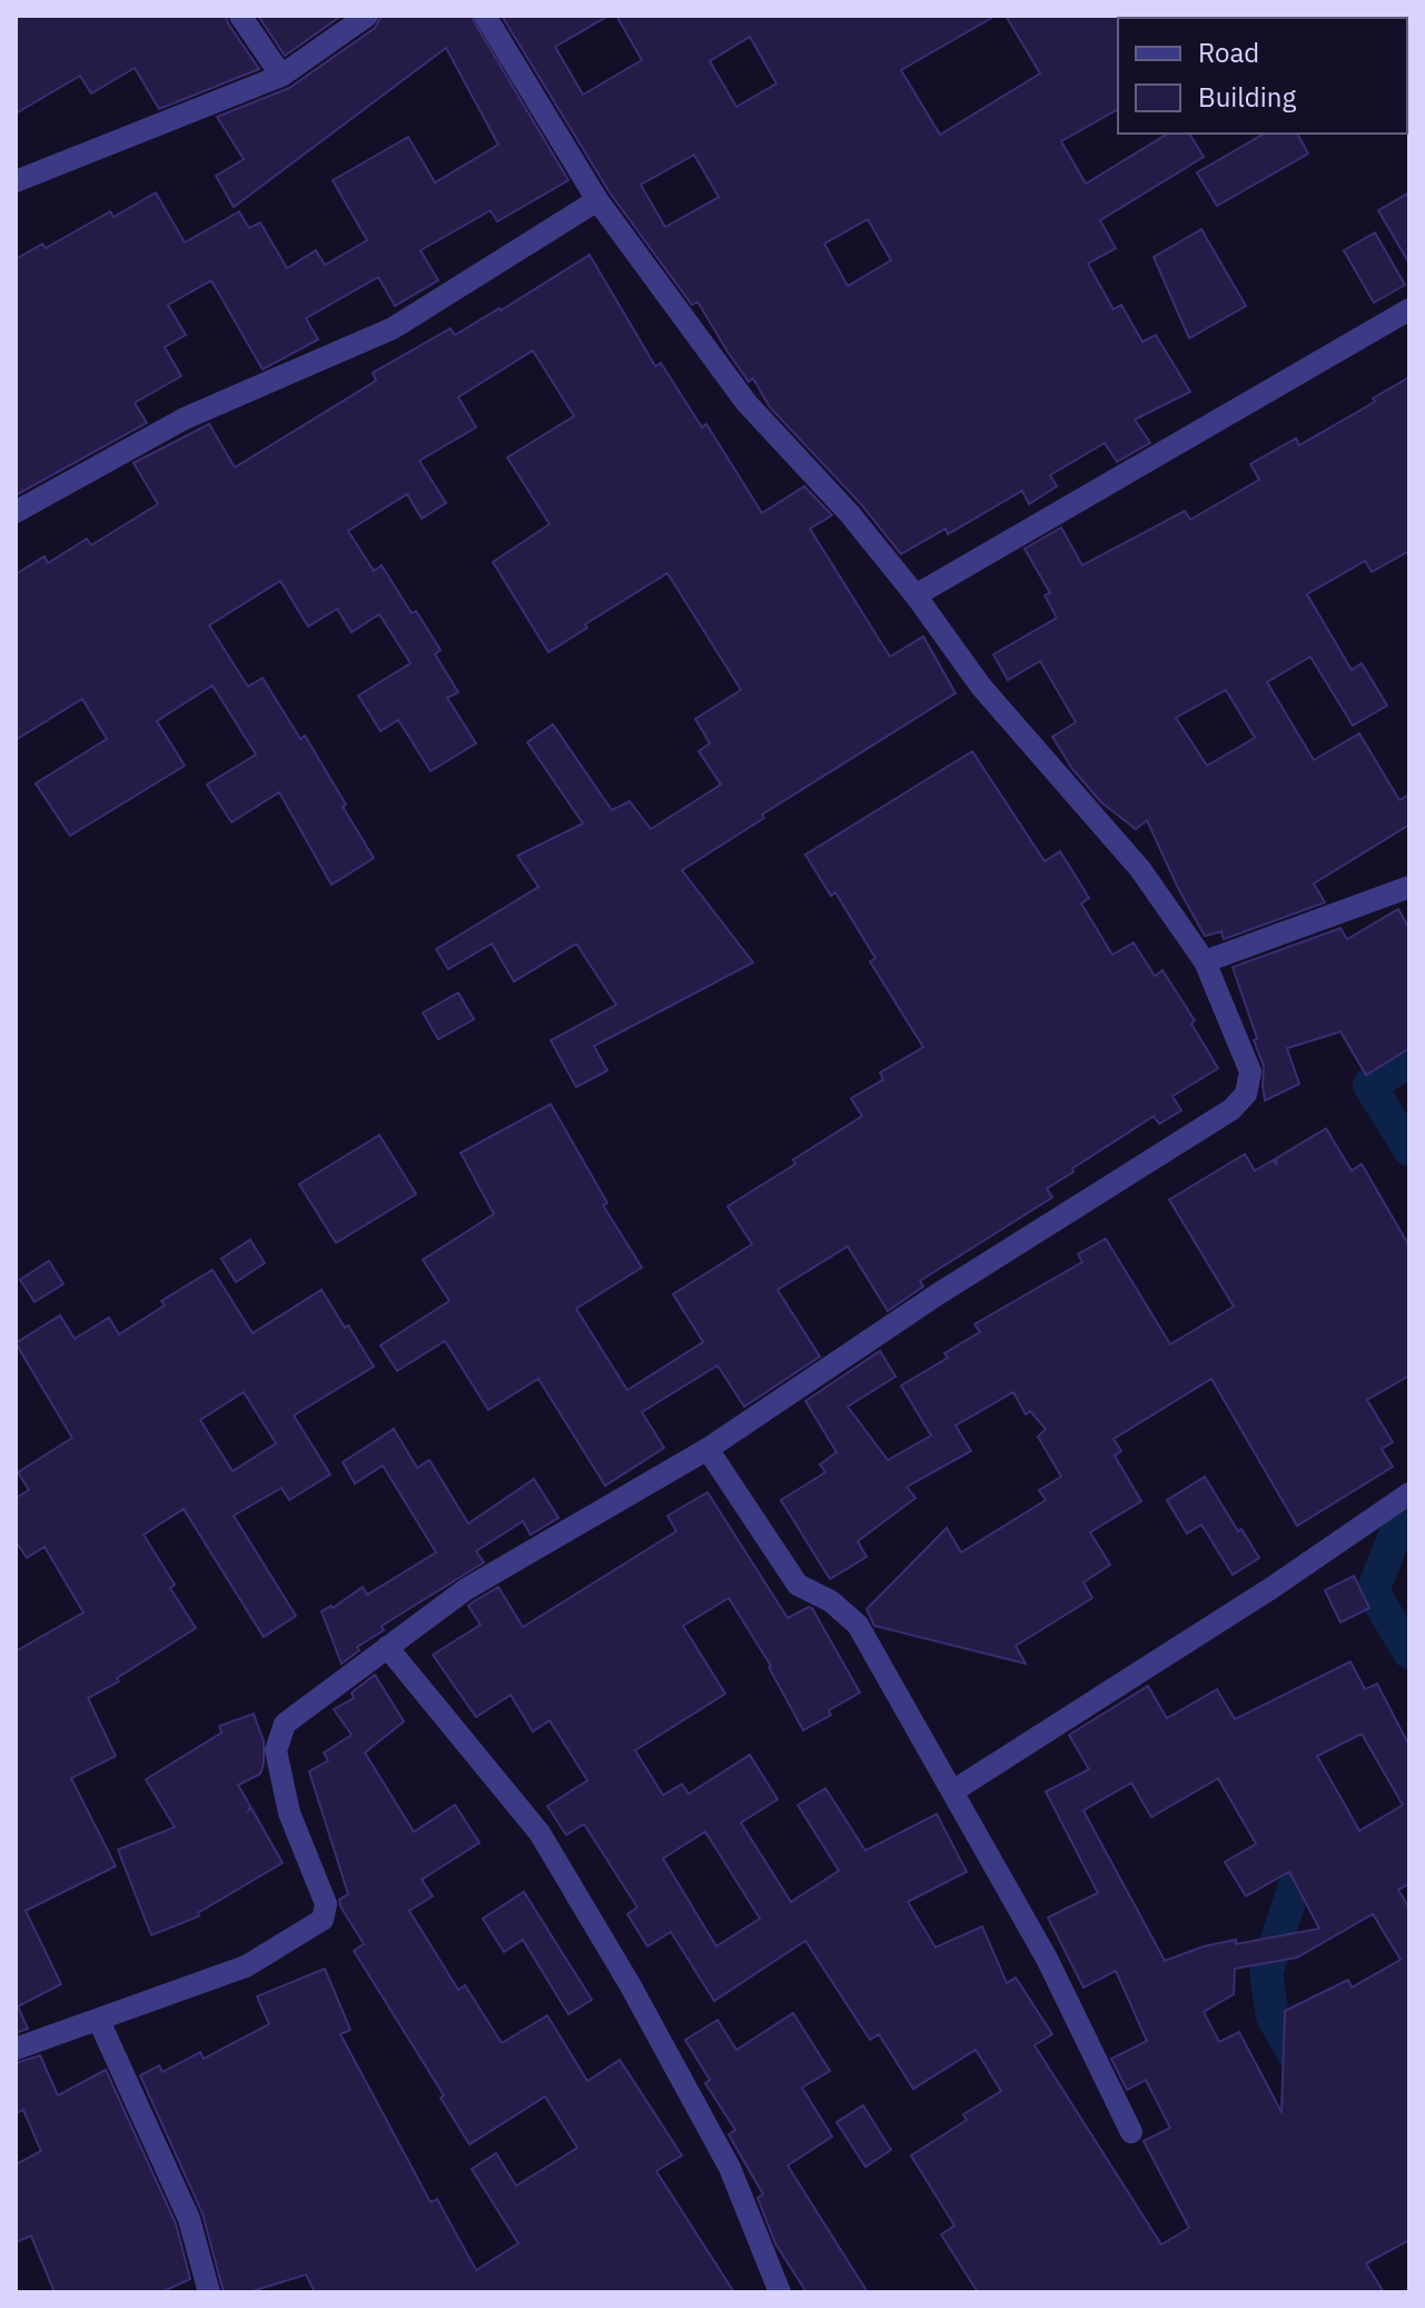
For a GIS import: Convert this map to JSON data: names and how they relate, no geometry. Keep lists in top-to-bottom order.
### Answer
{
  "legend": ["Road", "Building"]
}
